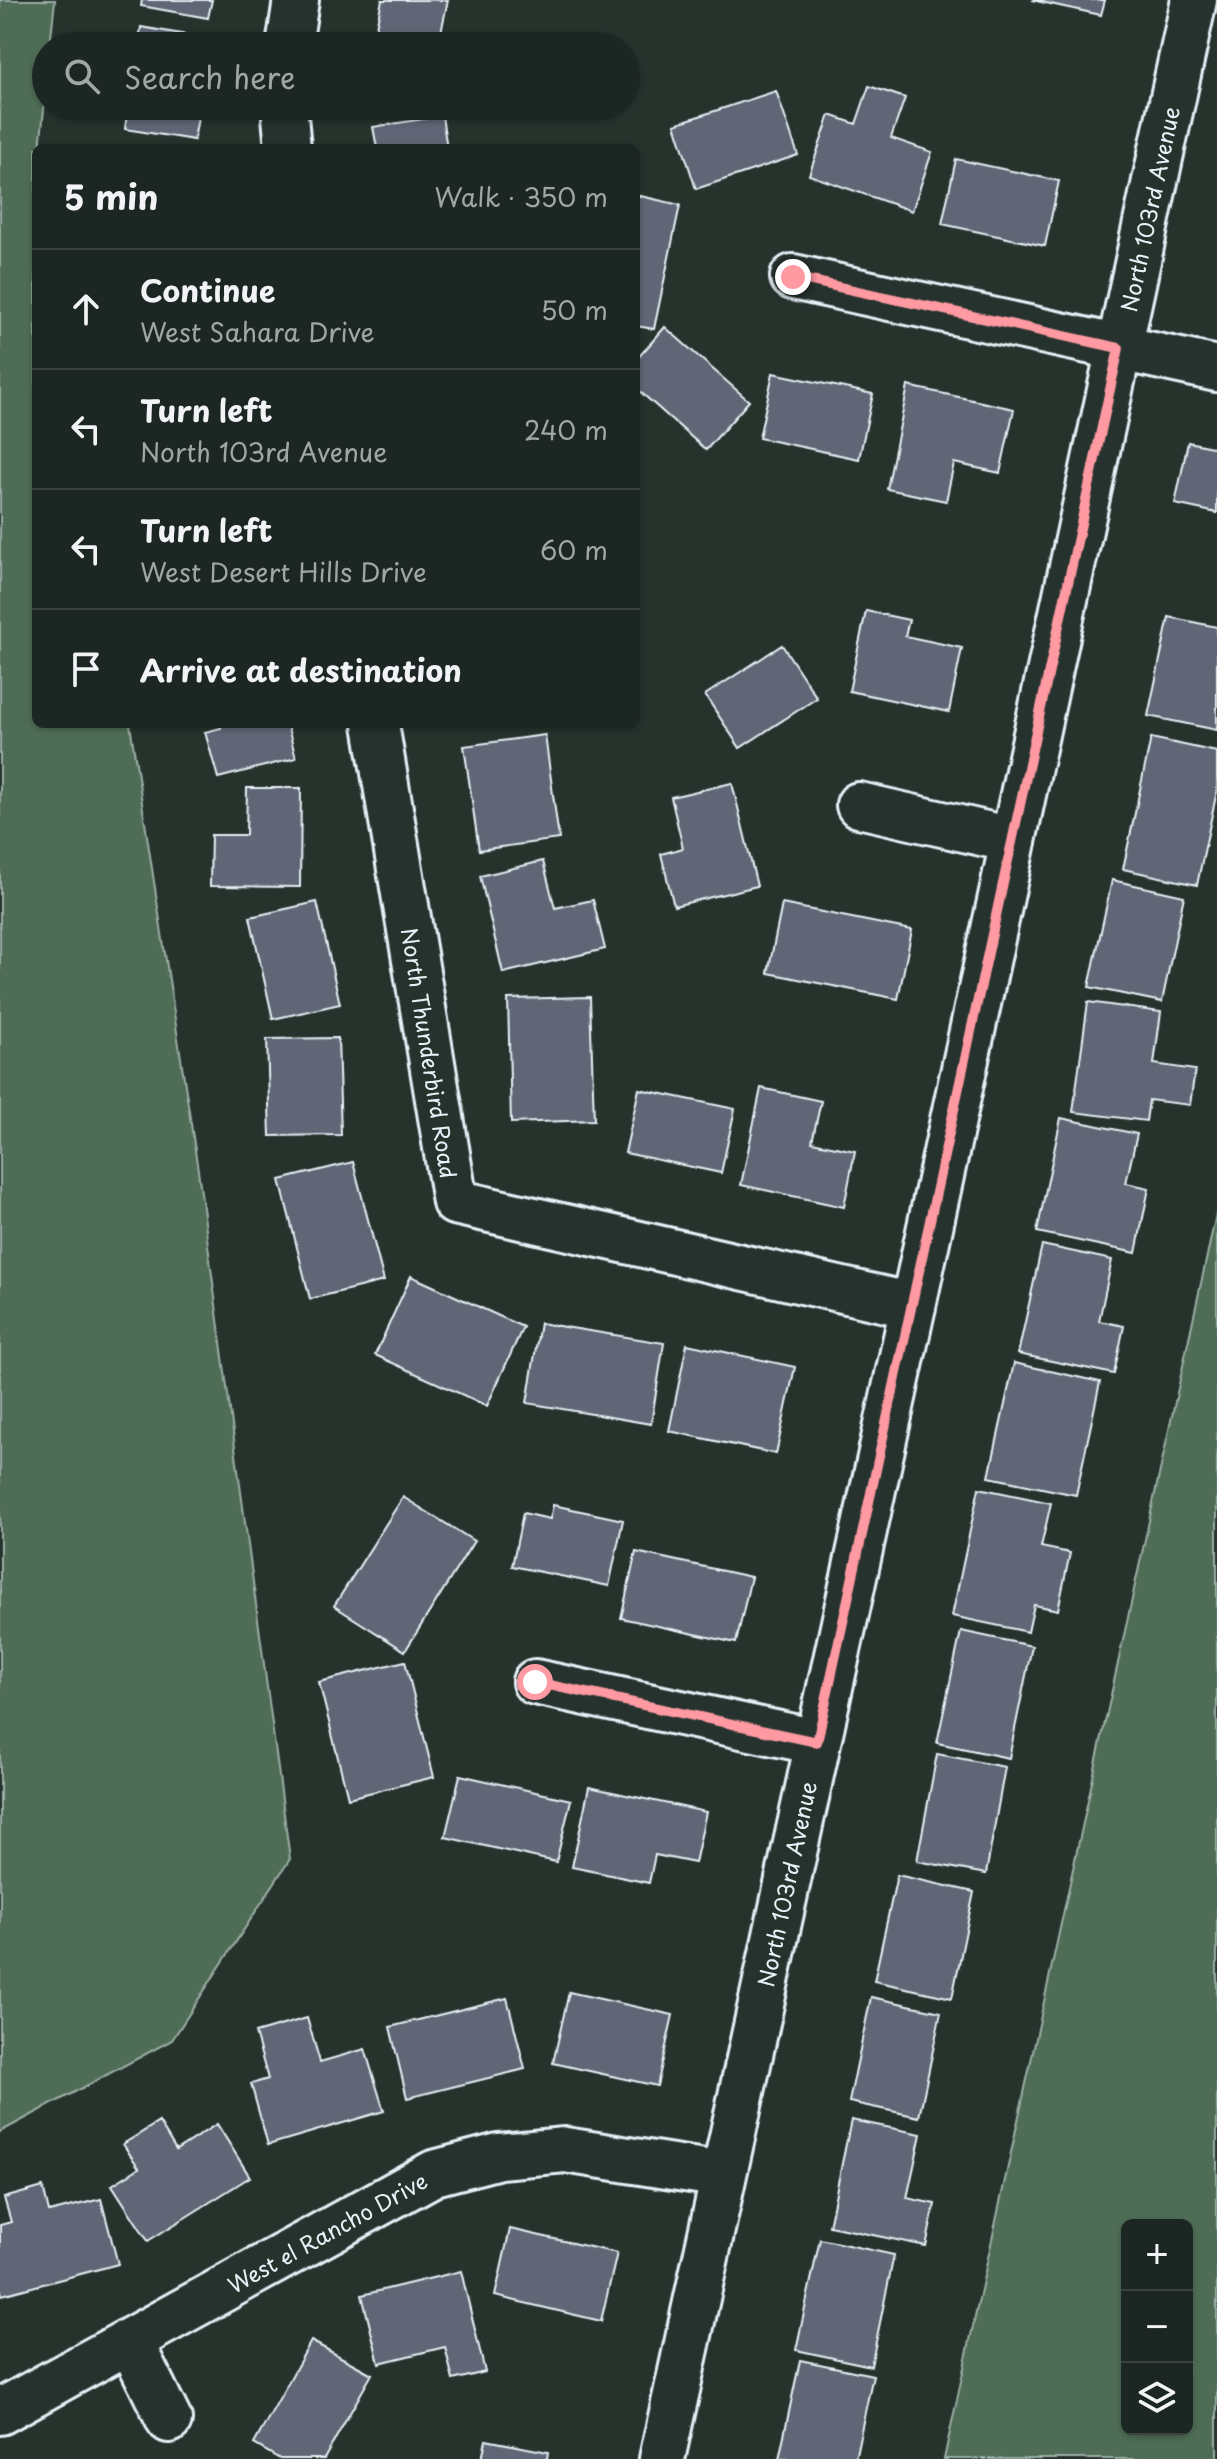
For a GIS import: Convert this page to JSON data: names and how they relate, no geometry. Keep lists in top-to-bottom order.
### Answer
{
  "streets": {
    "street": ["North 103rd Avenue", "North Thunderbird Road", "West el Rancho Drive"]
  },
  "crossings": [
    ["North 103rd Avenue", "North Thunderbird Road"],
    ["North 103rd Avenue", "West el Rancho Drive"]
  ],
  "page": {
    "search": "Search here",
    "heading": ["5 min", "Walk · 350 m"],
    "list": [
      ["Continue", "West Sahara Drive", "50 m"],
      ["Turn left", "North 103rd Avenue", "240 m"],
      ["Turn left", "West Desert Hills Drive", "60 m"],
      "Arrive at destination"
    ],
    "map_buttons": ["+", "−"]
  }
}
